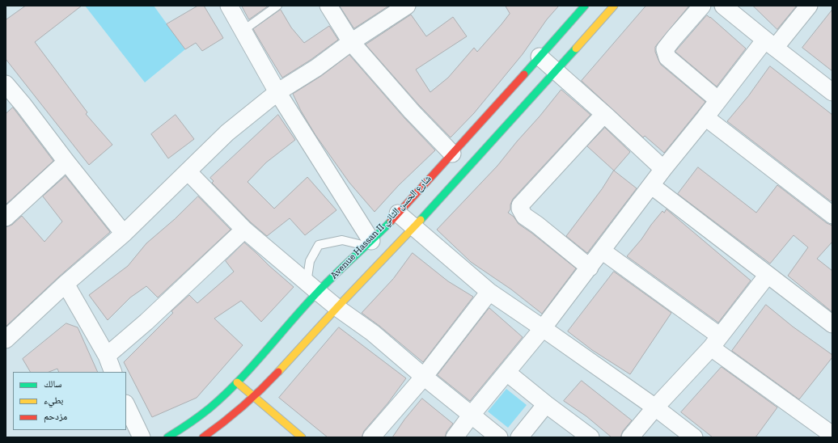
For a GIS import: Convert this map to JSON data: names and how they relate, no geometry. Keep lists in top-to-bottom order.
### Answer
{
  "streets": {
    "main road": ["Avenue Hassan II شارع الحسن الثاني"]
  },
  "legend": ["سالك", "بطيء", "مزدحم"]
}
